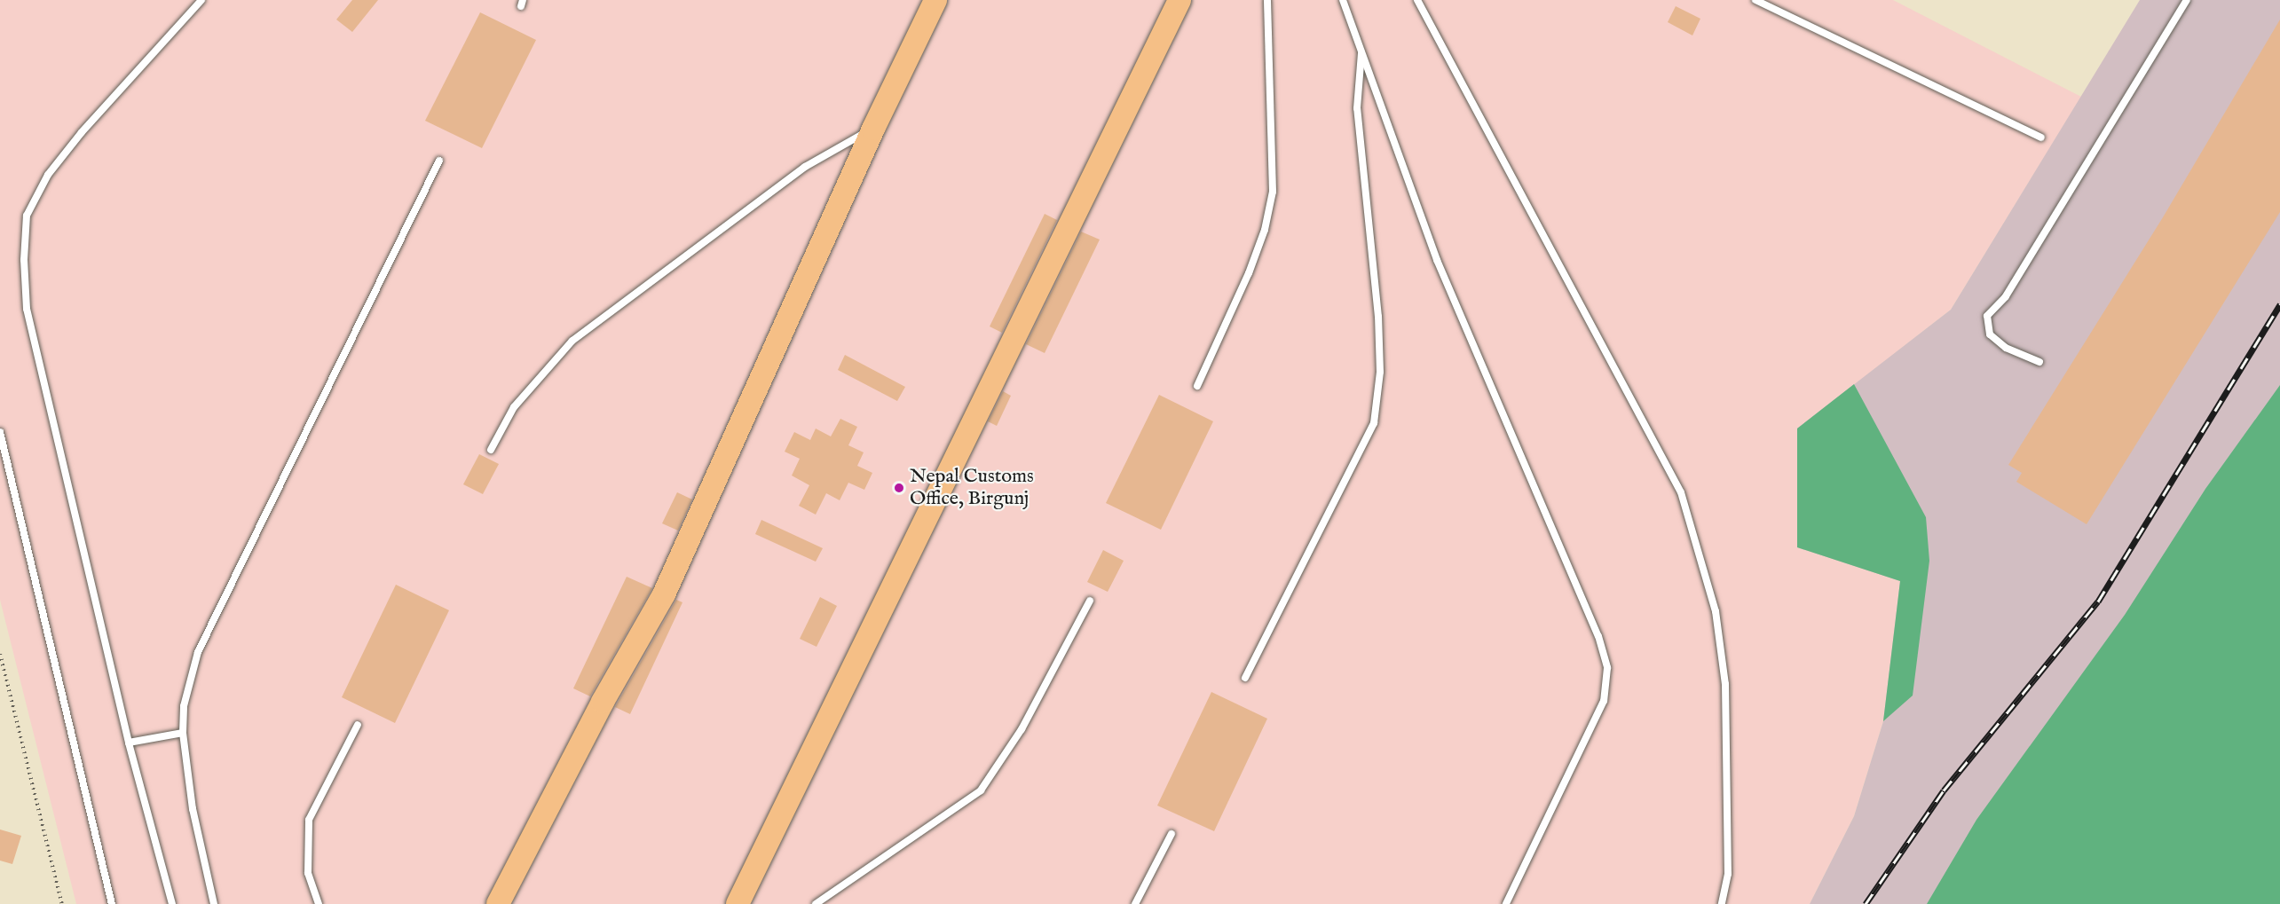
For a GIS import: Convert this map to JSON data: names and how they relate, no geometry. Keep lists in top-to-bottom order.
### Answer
{
  "places": ["Nepal Customs Office, Birgunj"]
}
